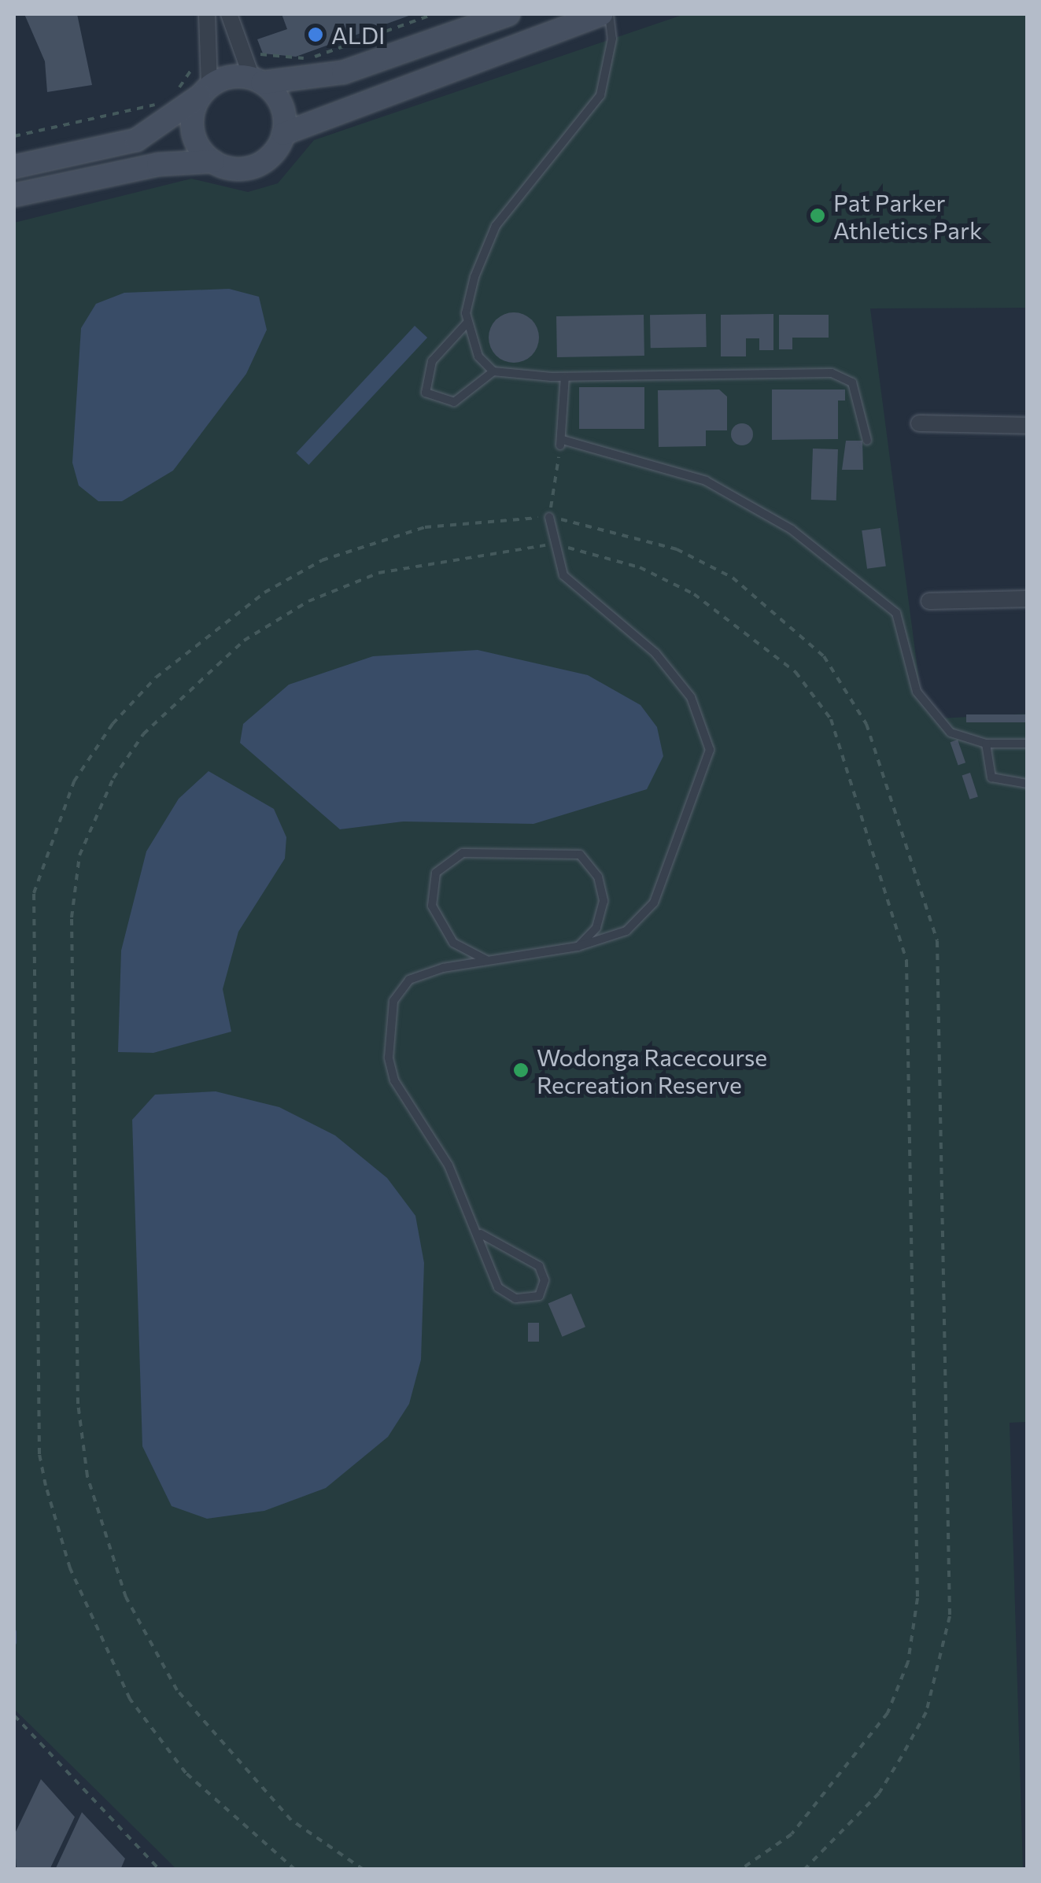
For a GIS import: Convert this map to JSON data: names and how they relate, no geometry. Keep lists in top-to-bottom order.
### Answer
{
  "places": ["ALDI", "Pat Parker Athletics Park", "Wodonga Racecourse Recreation Reserve"]
}
